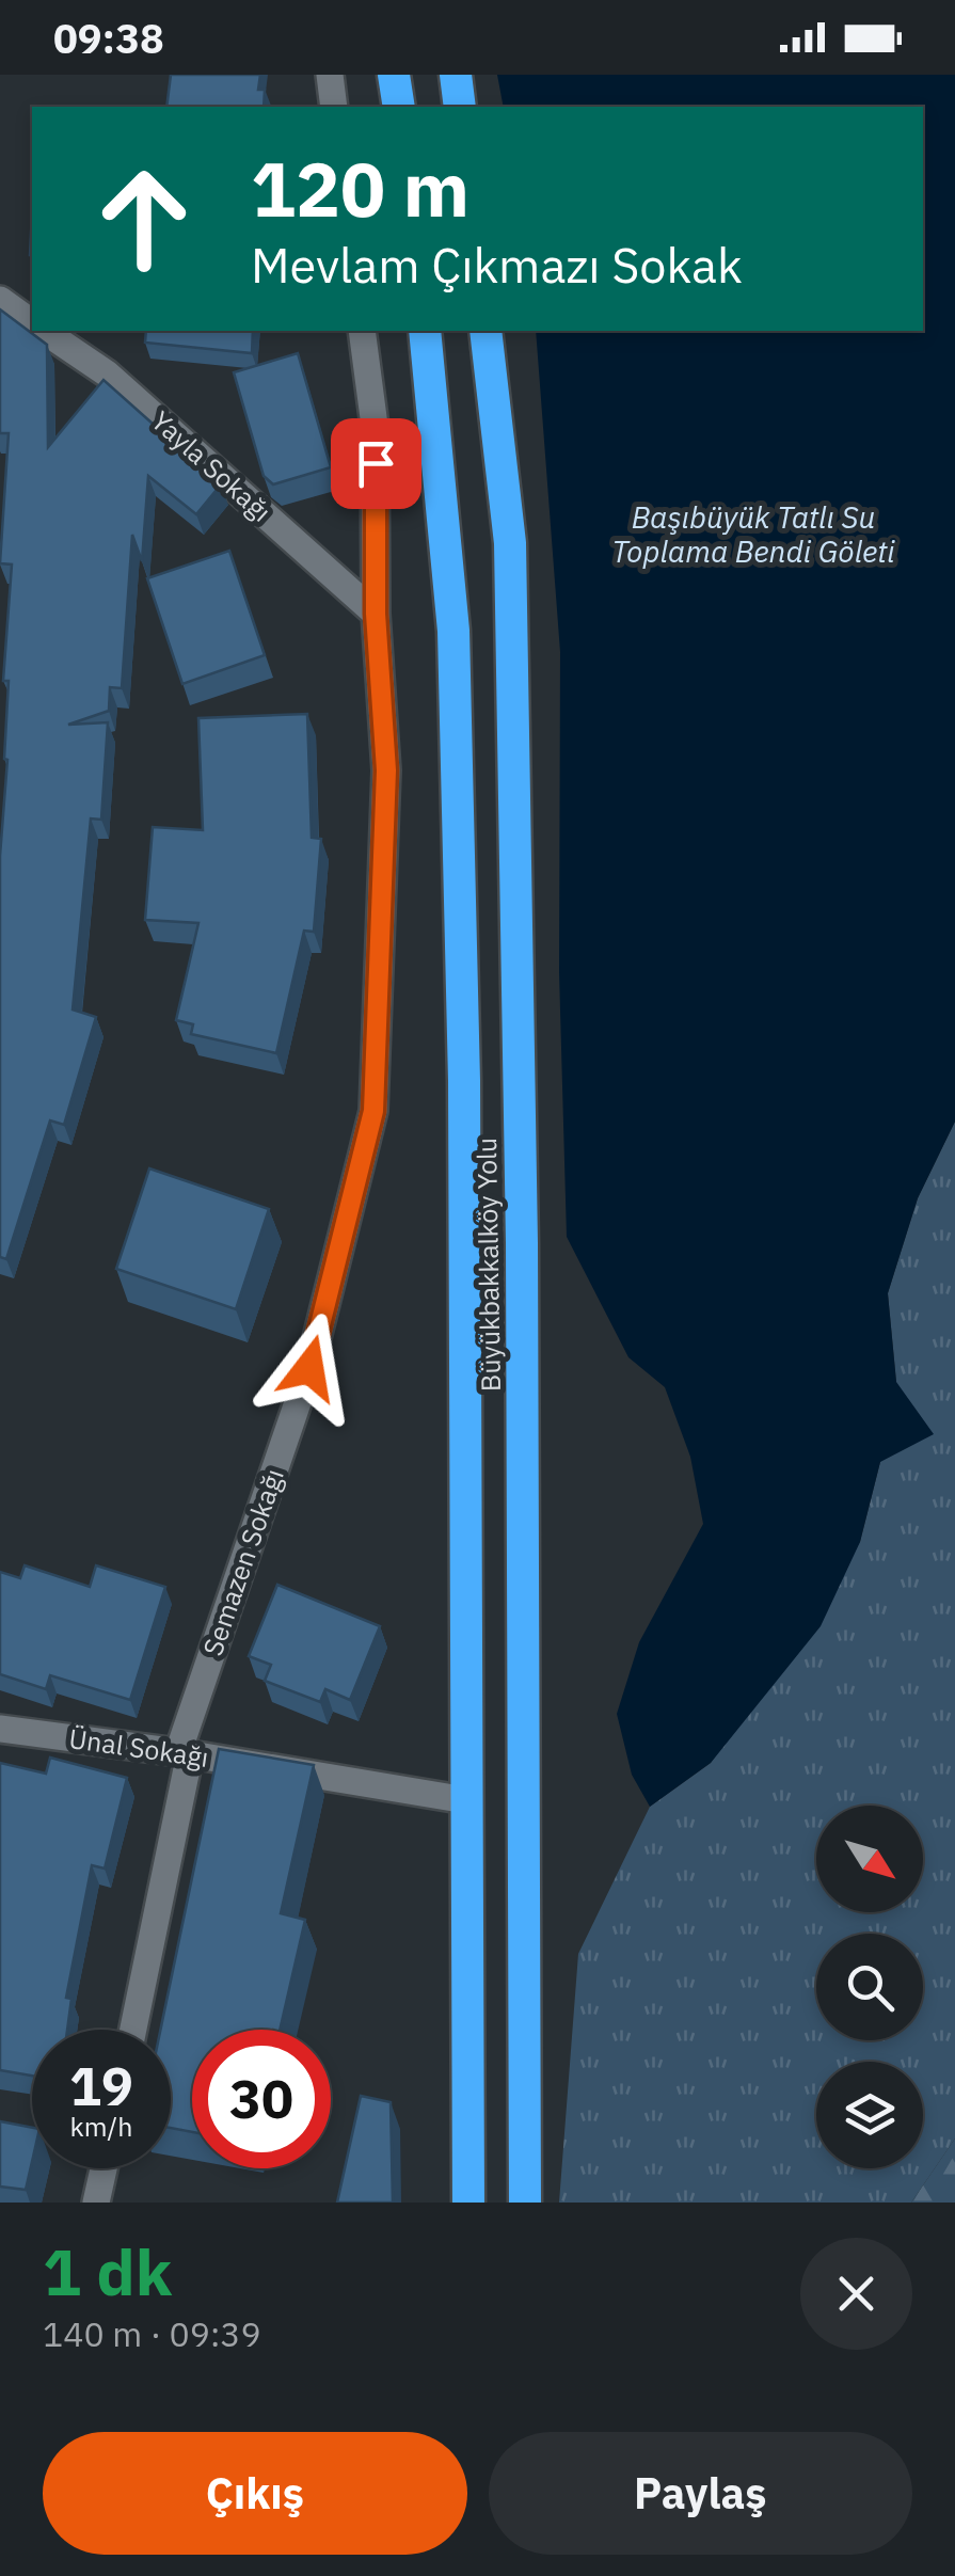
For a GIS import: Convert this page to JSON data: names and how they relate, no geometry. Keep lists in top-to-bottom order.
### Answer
{
  "streets": {
    "highway": ["Büyükbakkalköy Yolu"],
    "street": ["Yayla Sokağı", "Semazen Sokağı", "Ünal Sokağı"]
  },
  "crossings": [
    ["Yayla Sokağı", "Semazen Sokağı"],
    ["Büyükbakkalköy Yolu", "Ünal Sokağı"],
    ["Semazen Sokağı", "Ünal Sokağı"]
  ],
  "water": ["Başıbüyük Tatlı Su Toplama Bendi Göleti"],
  "north": "bottom right",
  "page": {
    "status": "09:38",
    "turn": ["120 m", "Mevlam Çıkmazı Sokak"],
    "speed": "19 km/h",
    "limit": "30",
    "heading": ["1 dk", "140 m · 09:39"],
    "buttons": ["Çıkış", "Paylaş"]
  }
}
